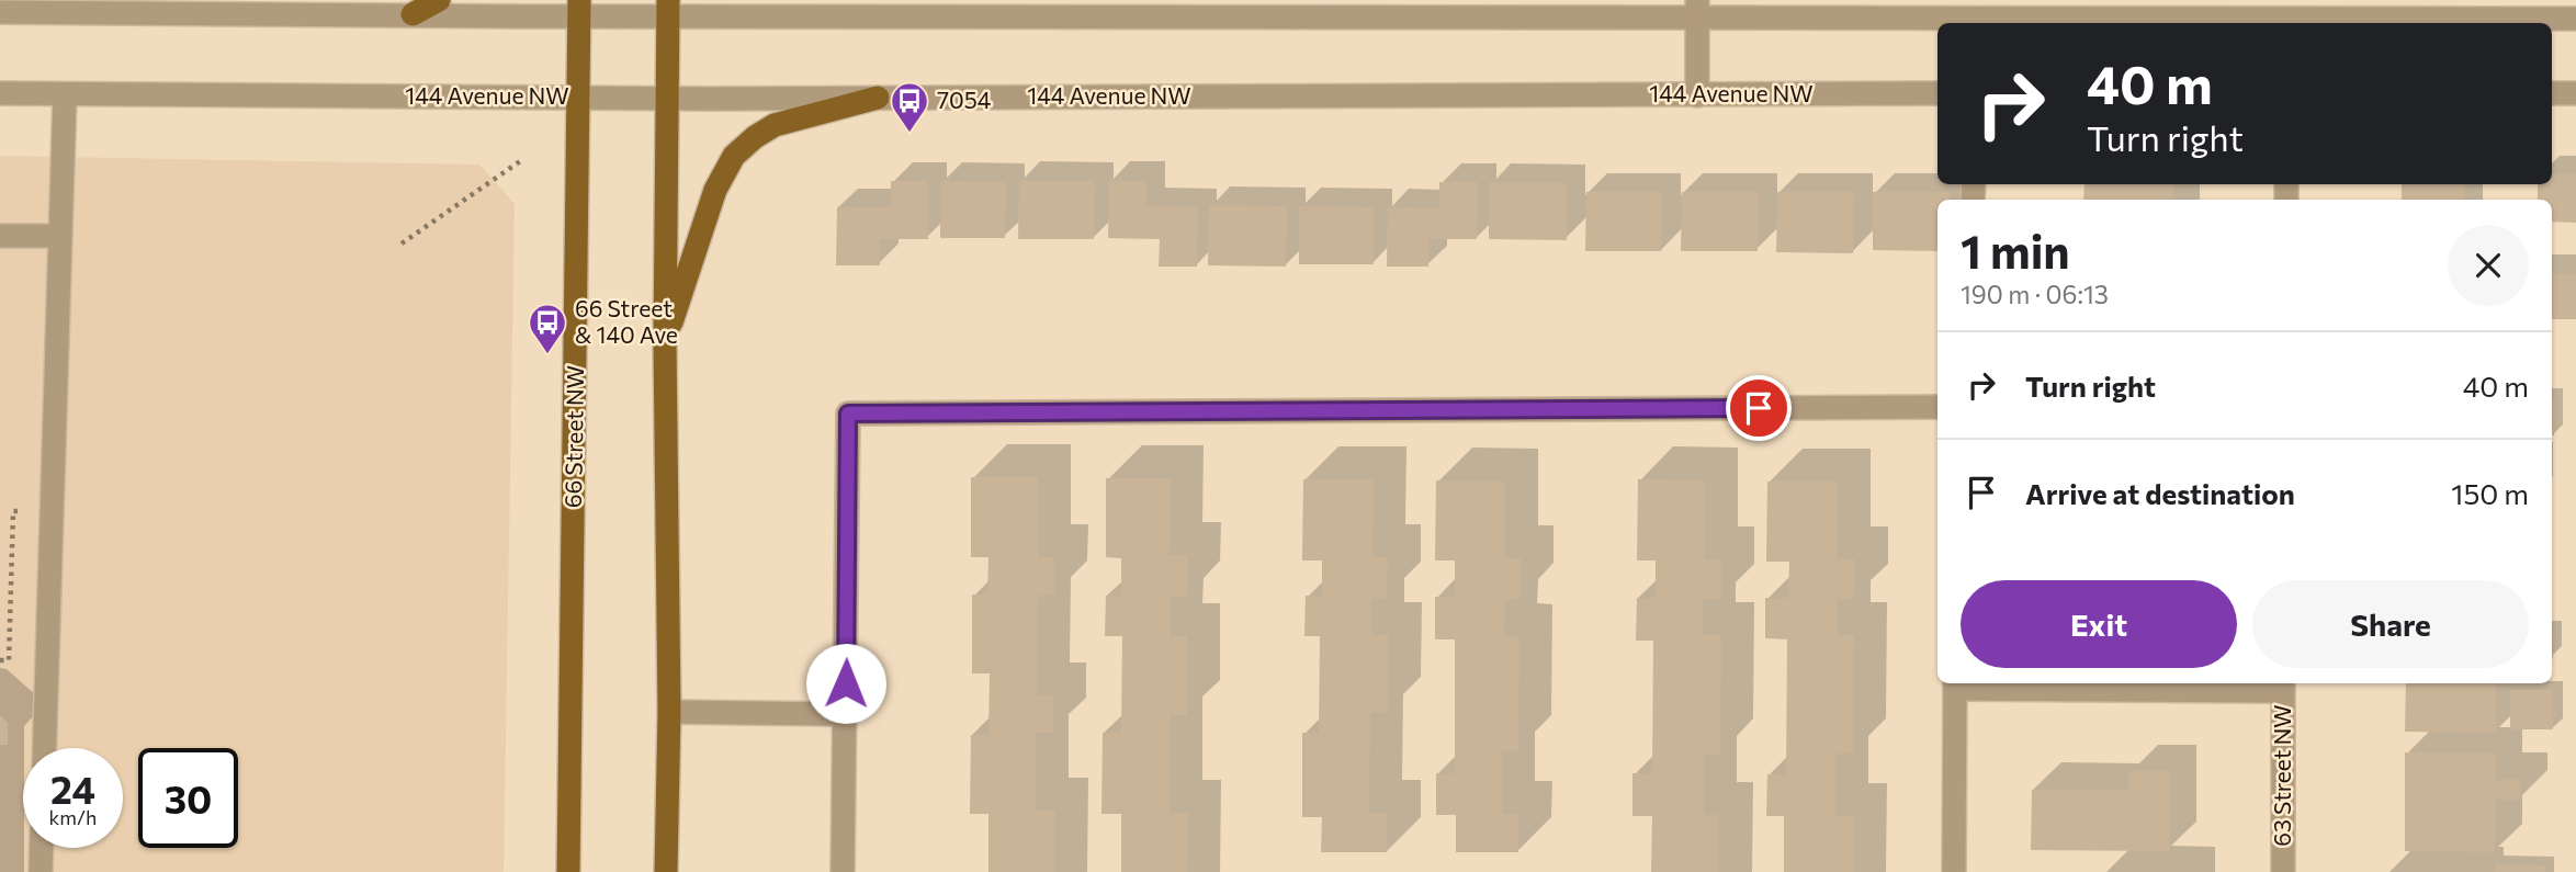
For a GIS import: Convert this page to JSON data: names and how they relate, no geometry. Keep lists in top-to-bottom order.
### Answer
{
  "streets": {
    "main road": ["66 Street NW"],
    "street": ["144 Avenue NW", "63 Street NW"]
  },
  "crossings": [
    ["144 Avenue NW", "66 Street NW"]
  ],
  "places": {
    "bus stop": ["7054", "66 Street & 140 Ave"]
  },
  "page": {
    "turn": ["40 m", "Turn right"],
    "heading": ["1 min", "190 m · 06:13"],
    "list": [
      {
        "name": "Turn right",
        "value": "40 m"
      },
      {
        "name": "Arrive at destination",
        "value": "150 m"
      }
    ],
    "buttons": ["Exit", "Share"],
    "speed": "24 km/h",
    "limit": "30"
  }
}
